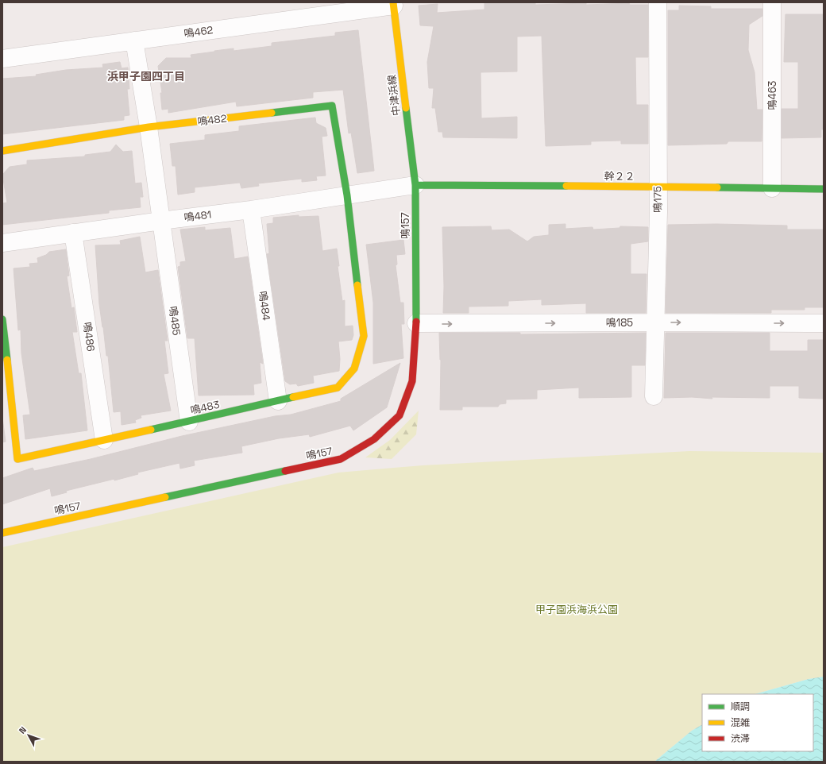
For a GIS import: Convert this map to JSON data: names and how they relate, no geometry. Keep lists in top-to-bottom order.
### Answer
{
  "streets": {
    "street": [
      "鳴462",
      "中津浜線",
      "鳴463",
      "鳴482",
      "幹２２",
      "鳴175",
      "鳴481",
      "鳴157",
      "鳴484",
      "鳴485",
      "鳴185",
      "鳴486",
      "鳴483"
    ]
  },
  "crossings": [
    ["鳴462", "中津浜線"],
    ["中津浜線", "幹２２"],
    ["中津浜線", "鳴481"],
    ["中津浜線", "鳴157"],
    ["鳴463", "幹２２"],
    ["鳴482", "鳴481"],
    ["鳴482", "鳴483"],
    ["幹２２", "鳴175"],
    ["幹２２", "鳴481"],
    ["幹２２", "鳴157"],
    ["鳴175", "鳴185"],
    ["鳴481", "鳴157"],
    ["鳴481", "鳴484"],
    ["鳴481", "鳴485"],
    ["鳴481", "鳴483"],
    ["鳴157", "鳴185"],
    ["鳴484", "鳴483"],
    ["鳴485", "鳴483"],
    ["鳴486", "鳴483"]
  ],
  "one_way": ["鳴185"],
  "districts": ["浜甲子園四丁目"],
  "parks": ["甲子園浜海浜公園"],
  "legend": ["順調", "混雑", "渋滞"],
  "north": "top left"
}
